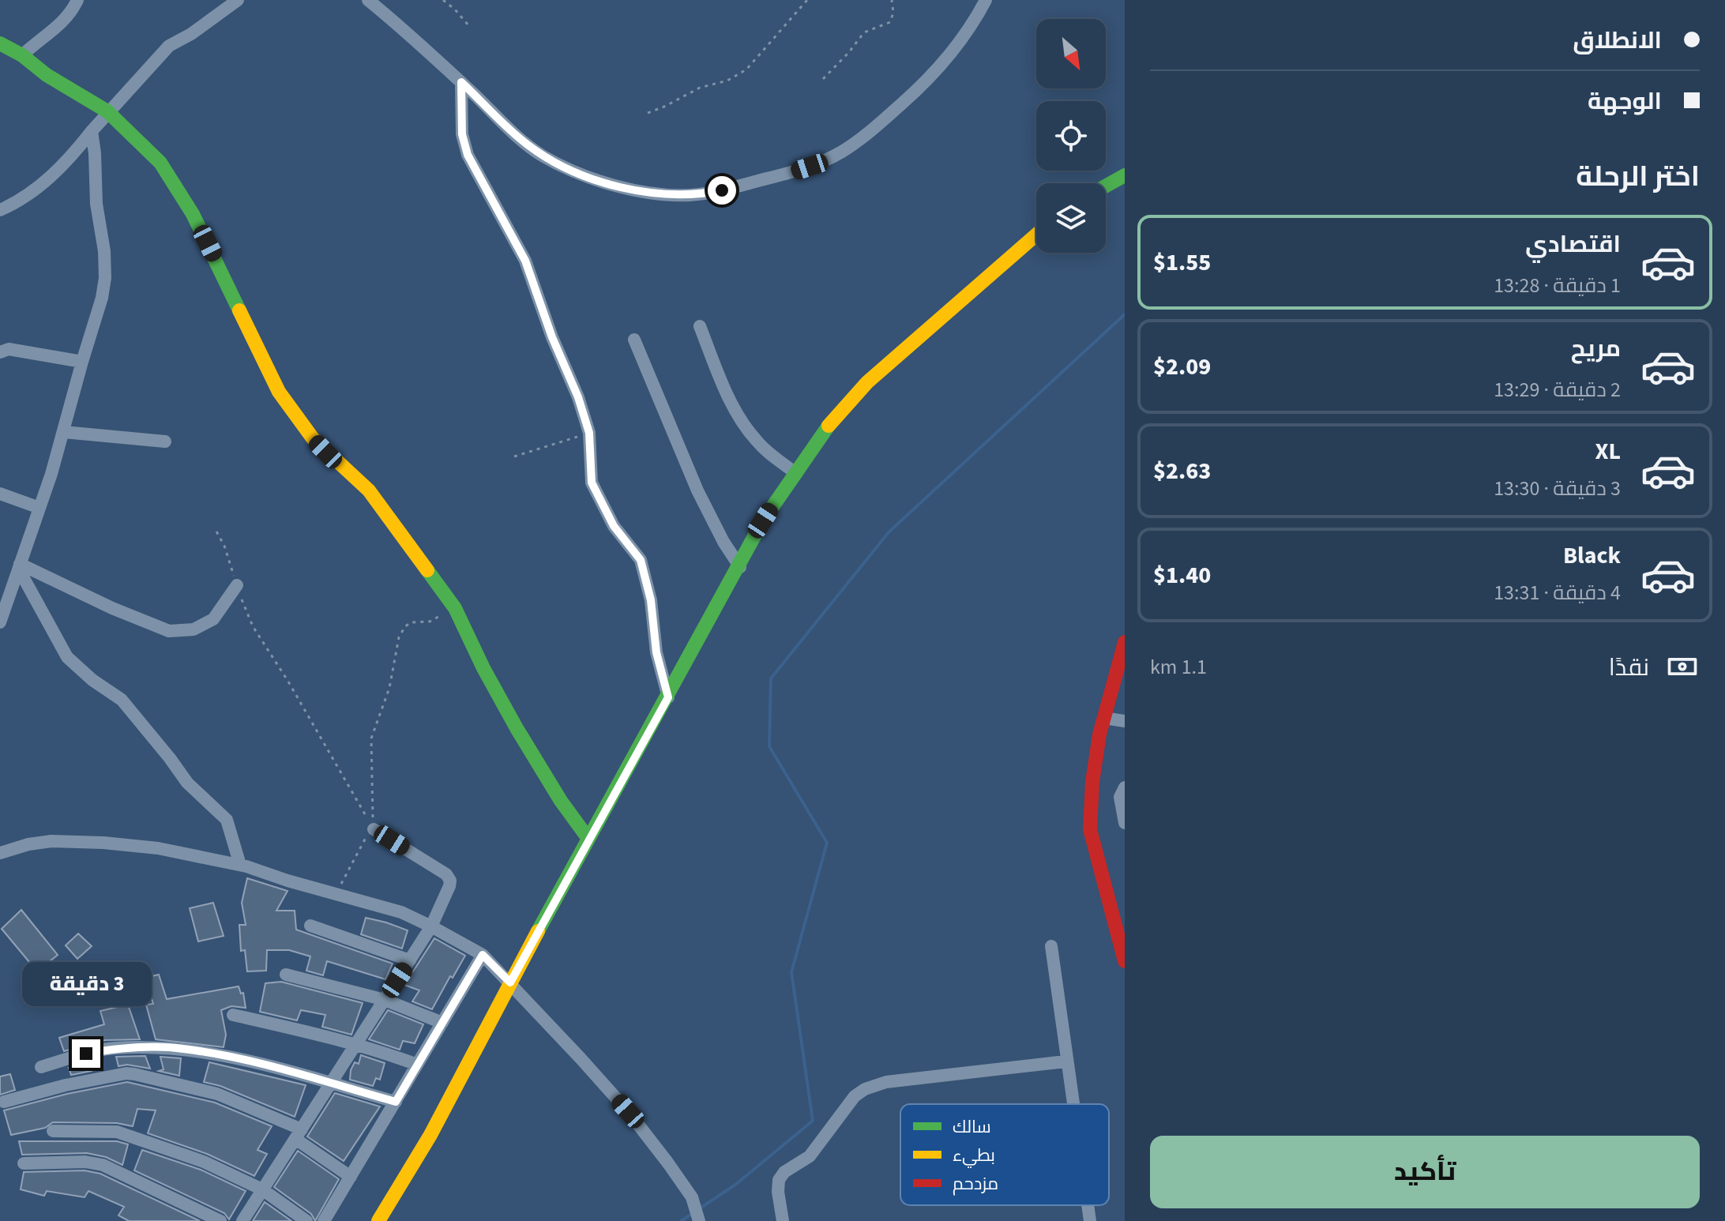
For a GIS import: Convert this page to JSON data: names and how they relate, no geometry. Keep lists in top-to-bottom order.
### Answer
{
  "legend": ["سالك", "بطيء", "مزدحم"],
  "north": "bottom right",
  "page": {
    "banner": ["الانطلاق", "الوجهة"],
    "heading": "اختر الرحلة",
    "list": [
      {
        "name": "اقتصادي",
        "note": "1 دقيقة · 13:28",
        "value": "$1.55"
      },
      {
        "name": "مريح",
        "note": "2 دقيقة · 13:29",
        "value": "$2.09"
      },
      {
        "name": "XL",
        "note": "3 دقيقة · 13:30",
        "value": "$2.63"
      },
      {
        "name": "Black",
        "note": "4 دقيقة · 13:31",
        "value": "$1.40"
      }
    ],
    "pay": ["نقدًا", "1.1 km"],
    "bubble": "3 دقيقة",
    "buttons": "تأكيد"
  }
}
